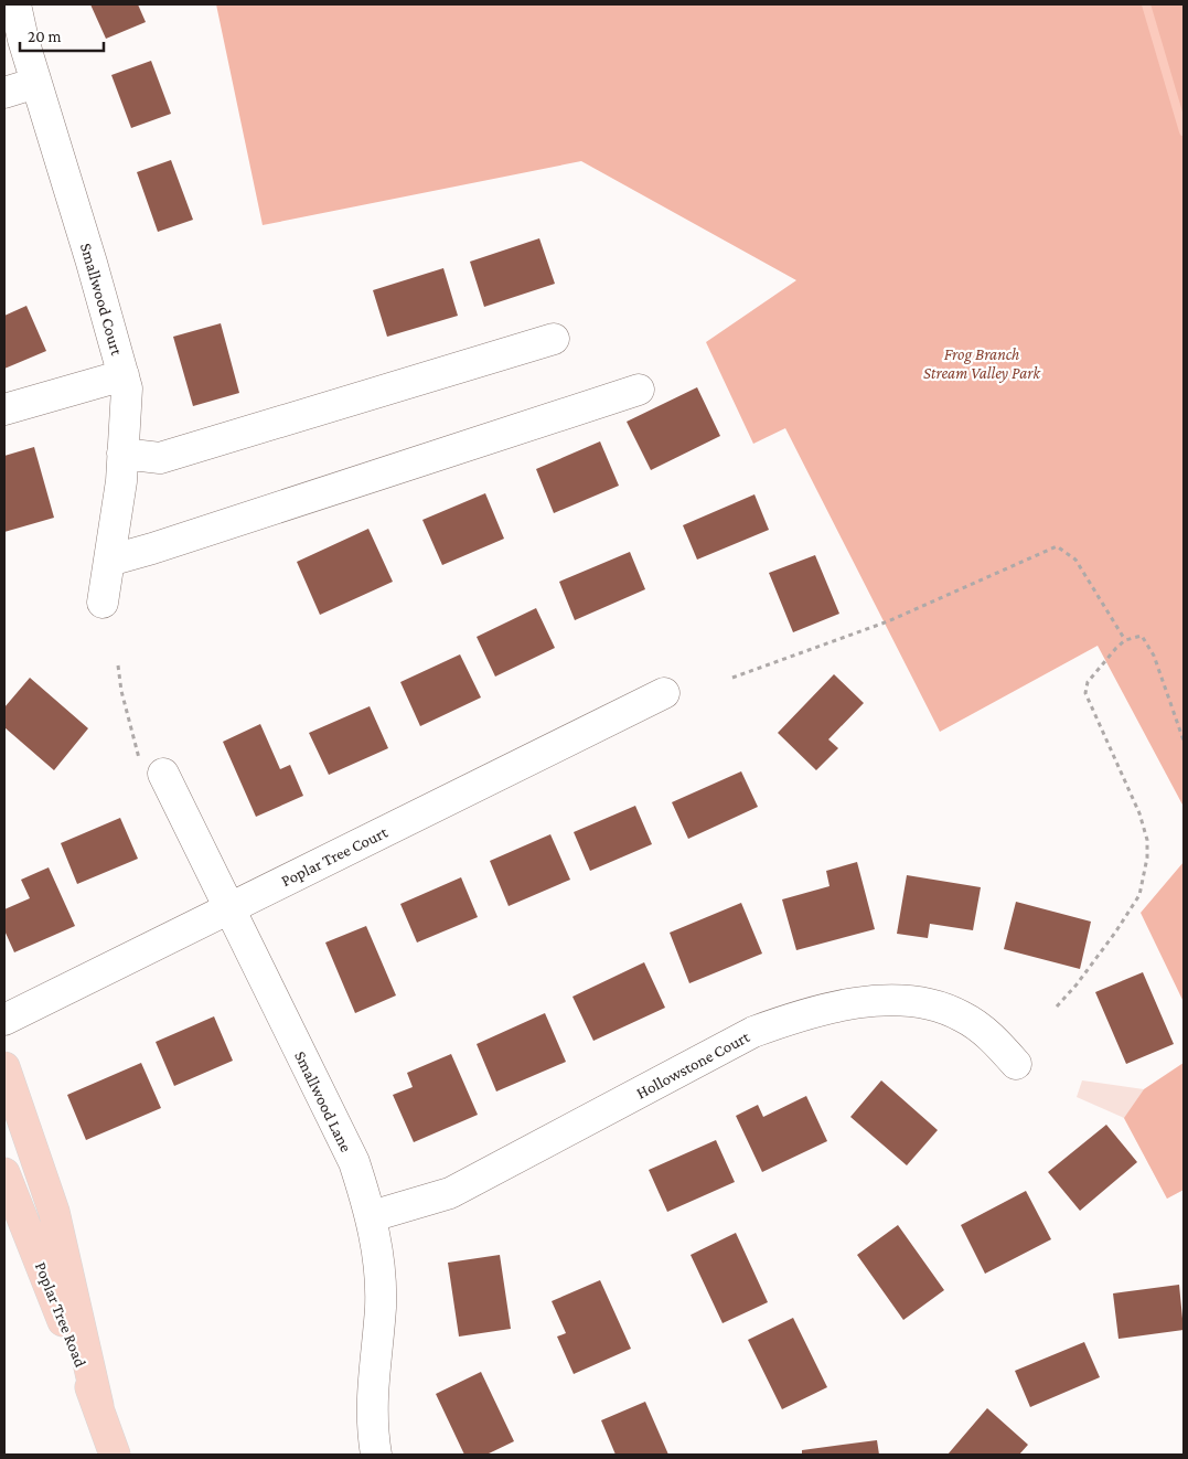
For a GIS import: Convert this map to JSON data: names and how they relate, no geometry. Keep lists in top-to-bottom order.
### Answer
{
  "streets": {
    "main road": ["Poplar Tree Road"],
    "street": [
      "Smallwood Court",
      "Poplar Tree Court",
      "Hollowstone Court",
      "Smallwood Lane"
    ]
  },
  "crossings": [
    ["Poplar Tree Court", "Smallwood Lane"],
    ["Hollowstone Court", "Smallwood Lane"]
  ],
  "parks": ["Frog Branch Stream Valley Park"],
  "scale_bar": "20 m"
}
